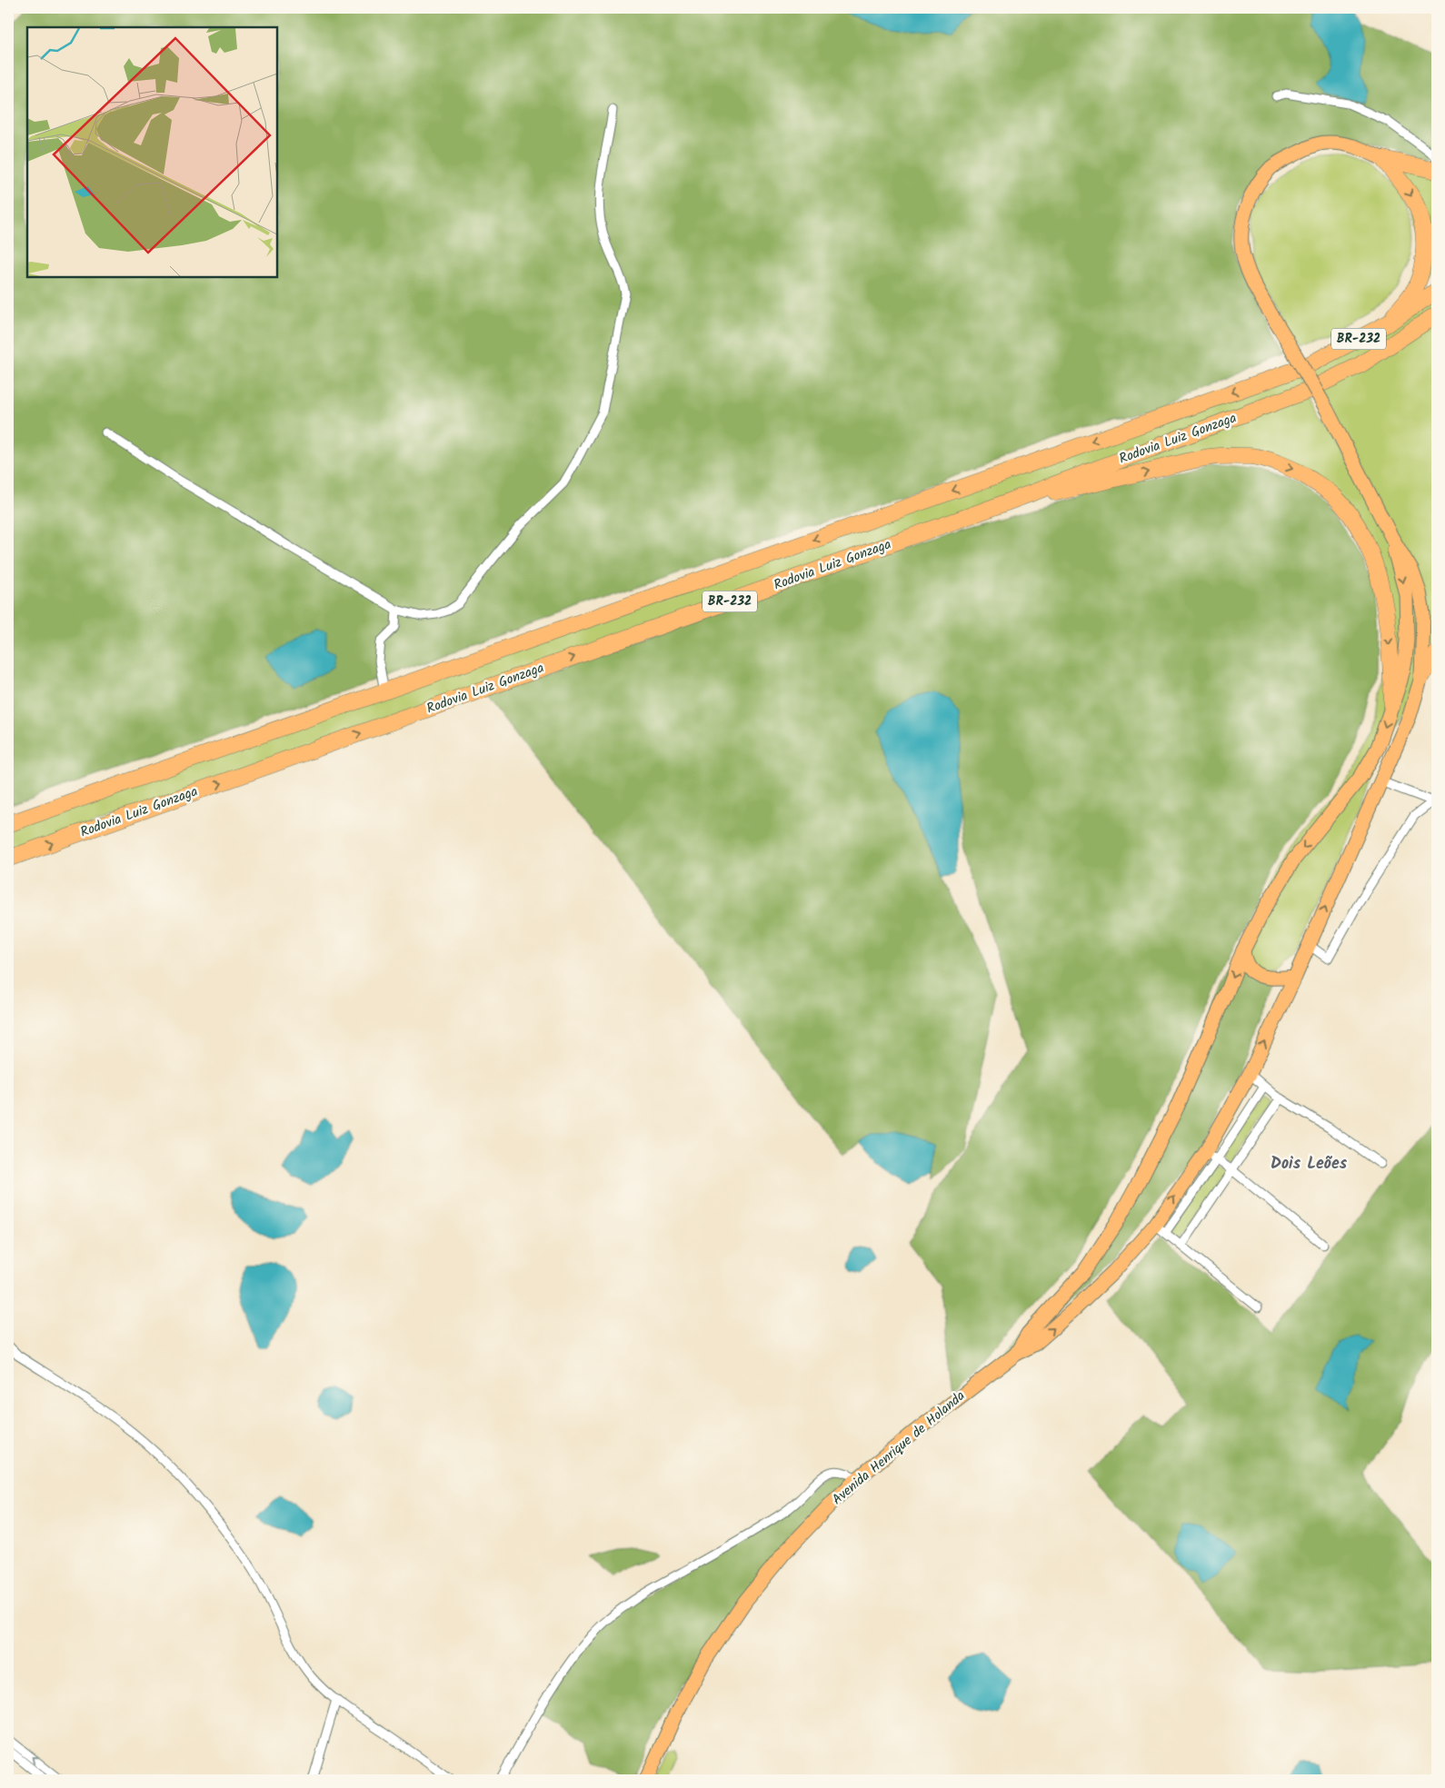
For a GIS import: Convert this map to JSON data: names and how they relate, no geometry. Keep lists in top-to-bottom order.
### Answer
{
  "streets": {
    "highway": ["BR-232", "Rodovia Luiz Gonzaga"],
    "main road": ["Avenida Henrique de Holanda"]
  },
  "districts": ["Dois Leões"]
}
